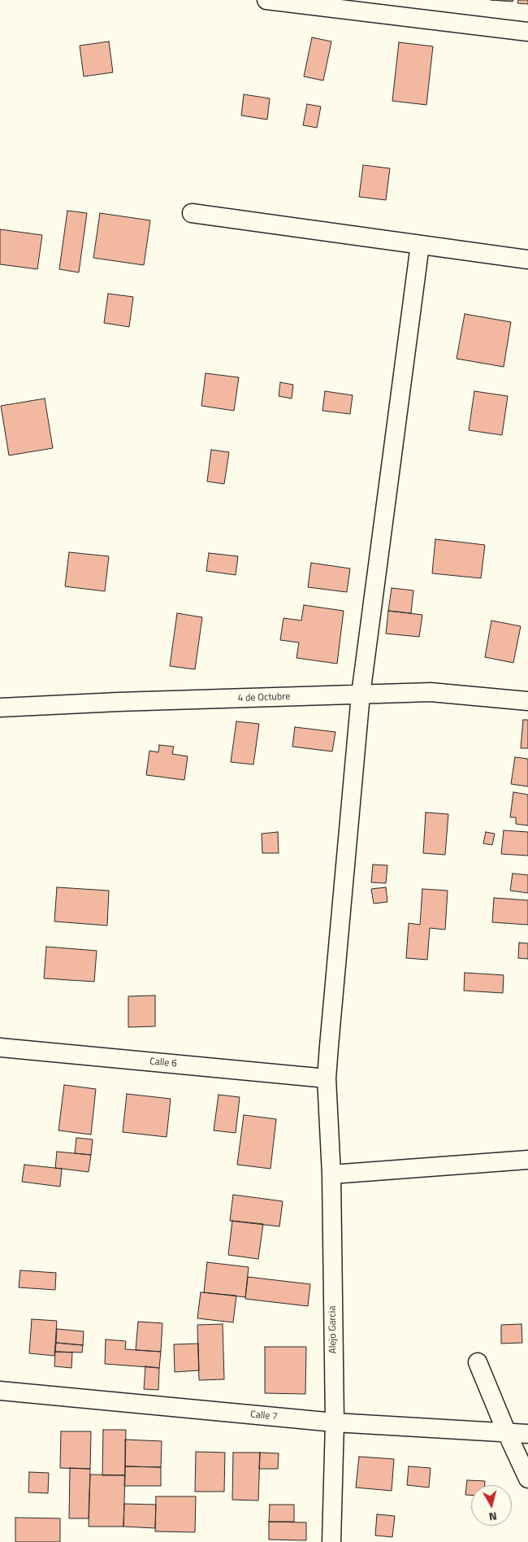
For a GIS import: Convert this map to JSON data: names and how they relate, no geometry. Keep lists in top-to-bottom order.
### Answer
{
  "streets": {
    "street": [
      "4 de Octubre",
      "Calle 6",
      "Alejo Garcia",
      "Calle 7"
    ]
  },
  "crossings": [
    ["4 de Octubre", "Alejo Garcia"],
    ["Calle 6", "Alejo Garcia"],
    ["Alejo Garcia", "Calle 7"]
  ],
  "north": "bottom"
}
